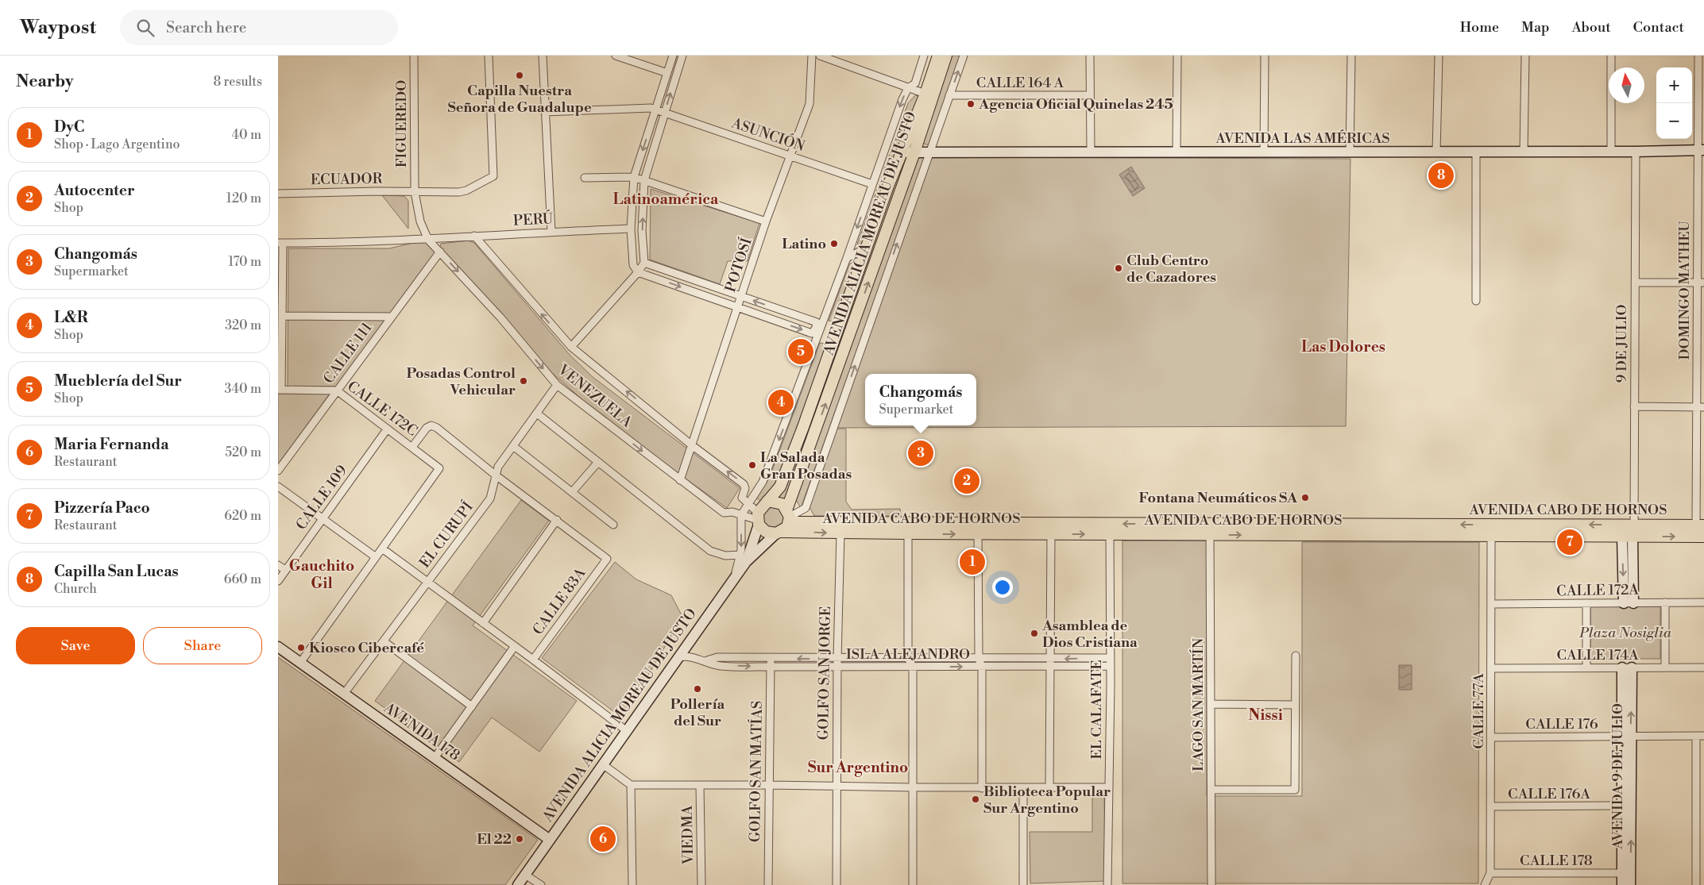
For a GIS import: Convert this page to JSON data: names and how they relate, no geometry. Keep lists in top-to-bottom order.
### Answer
{
  "streets": {
    "main road": [
      "AVENIDA LAS AMÉRICAS",
      "AVENIDA ALICIA MOREAU DE JUSTO",
      "AVENIDA CABO DE HORNOS",
      "AVENIDA 178",
      "AVENIDA 9 DE JULIO"
    ],
    "street": [
      "CALLE 164 A",
      "FIGUEREDO",
      "ASUNCIÓN",
      "ECUADOR",
      "PERÚ",
      "POTOSÍ",
      "DOMINGO MATHEU",
      "9 DE JULIO",
      "CALLE 111",
      "VENEZUELA",
      "CALLE 172C",
      "CALLE 109",
      "EL CURUPÍ",
      "CALLE 172A",
      "CALLE 83A",
      "ISLA ALEJANDRO",
      "CALLE 174A",
      "GOLFO SAN JORGE",
      "LAGO SAN MARTÍN",
      "EL CALAFATE",
      "CALLE 77A",
      "CALLE 176",
      "GOLFO SAN MATÍAS",
      "CALLE 176A",
      "VIEDMA",
      "CALLE 178"
    ]
  },
  "crossings": [
    ["FIGUEREDO", "ECUADOR"],
    ["FIGUEREDO", "VENEZUELA"],
    ["ASUNCIÓN", "POTOSÍ"],
    ["AVENIDA LAS AMÉRICAS", "AVENIDA ALICIA MOREAU DE JUSTO"],
    ["AVENIDA LAS AMÉRICAS", "DOMINGO MATHEU"],
    ["AVENIDA LAS AMÉRICAS", "9 DE JULIO"],
    ["ECUADOR", "VENEZUELA"],
    ["PERÚ", "VENEZUELA"],
    ["AVENIDA ALICIA MOREAU DE JUSTO", "VENEZUELA"],
    ["AVENIDA ALICIA MOREAU DE JUSTO", "AVENIDA CABO DE HORNOS"],
    ["AVENIDA ALICIA MOREAU DE JUSTO", "ISLA ALEJANDRO"],
    ["AVENIDA ALICIA MOREAU DE JUSTO", "AVENIDA 178"],
    ["POTOSÍ", "VENEZUELA"],
    ["DOMINGO MATHEU", "AVENIDA CABO DE HORNOS"],
    ["9 DE JULIO", "AVENIDA CABO DE HORNOS"],
    ["CALLE 111", "VENEZUELA"],
    ["CALLE 111", "CALLE 172C"],
    ["VENEZUELA", "AVENIDA CABO DE HORNOS"],
    ["VENEZUELA", "EL CURUPÍ"],
    ["CALLE 172C", "CALLE 109"],
    ["AVENIDA CABO DE HORNOS", "GOLFO SAN JORGE"],
    ["AVENIDA CABO DE HORNOS", "LAGO SAN MARTÍN"],
    ["AVENIDA CABO DE HORNOS", "EL CALAFATE"],
    ["AVENIDA CABO DE HORNOS", "CALLE 77A"],
    ["EL CURUPÍ", "AVENIDA 178"],
    ["CALLE 172A", "CALLE 77A"],
    ["ISLA ALEJANDRO", "GOLFO SAN JORGE"],
    ["ISLA ALEJANDRO", "EL CALAFATE"],
    ["ISLA ALEJANDRO", "GOLFO SAN MATÍAS"],
    ["CALLE 174A", "CALLE 77A"],
    ["CALLE 174A", "AVENIDA 9 DE JULIO"],
    ["CALLE 77A", "CALLE 176"],
    ["CALLE 77A", "CALLE 176A"],
    ["CALLE 77A", "CALLE 178"],
    ["CALLE 176", "AVENIDA 9 DE JULIO"],
    ["AVENIDA 9 DE JULIO", "CALLE 176A"],
    ["AVENIDA 9 DE JULIO", "CALLE 178"]
  ],
  "districts": [
    "Latinoamérica",
    "Las Dolores",
    "Gauchito Gil",
    "Nissi",
    "Sur Argentino"
  ],
  "parks": ["Plaza Nosiglia"],
  "places": [
    "Capilla Nuestra Señora de Guadalupe",
    "Agencia Oficial Quinelas 245",
    "Latino",
    "Club Centro de Cazadores",
    "Posadas Control Vehicular",
    "La Salada Gran Posadas",
    "Fontana Neumáticos SA",
    "Asamblea de Dios Cristiana",
    "Kiosco Cibercafé",
    "Pollería del Sur",
    "Biblioteca Popular Sur Argentino",
    "El 22"
  ],
  "north": "top",
  "page": {
    "header": "Waypost",
    "search": "Search here",
    "nav": [
      "Home",
      "Map",
      "About",
      "Contact"
    ],
    "heading": ["Nearby", "8 results"],
    "map_buttons": ["+", "−"],
    "list": [
      {
        "mark": "1",
        "name": "DyC",
        "note": "Shop · Lago Argentino",
        "value": "40 m"
      },
      {
        "mark": "2",
        "name": "Autocenter",
        "note": "Shop",
        "value": "120 m"
      },
      {
        "mark": "3",
        "name": "Changomás",
        "note": "Supermarket",
        "value": "170 m"
      },
      {
        "mark": "4",
        "name": "L&R",
        "note": "Shop",
        "value": "320 m"
      },
      {
        "mark": "5",
        "name": "Mueblería del Sur",
        "note": "Shop",
        "value": "340 m"
      },
      {
        "mark": "6",
        "name": "Maria Fernanda",
        "note": "Restaurant",
        "value": "520 m"
      },
      {
        "mark": "7",
        "name": "Pizzería Paco",
        "note": "Restaurant",
        "value": "620 m"
      },
      {
        "mark": "8",
        "name": "Capilla San Lucas",
        "note": "Church",
        "value": "660 m"
      }
    ],
    "pins": [
      "8",
      "5",
      "4",
      "3",
      "2",
      "7",
      "1",
      "6"
    ],
    "popup": ["Changomás", "Supermarket"],
    "buttons": ["Save", "Share"]
  }
}
